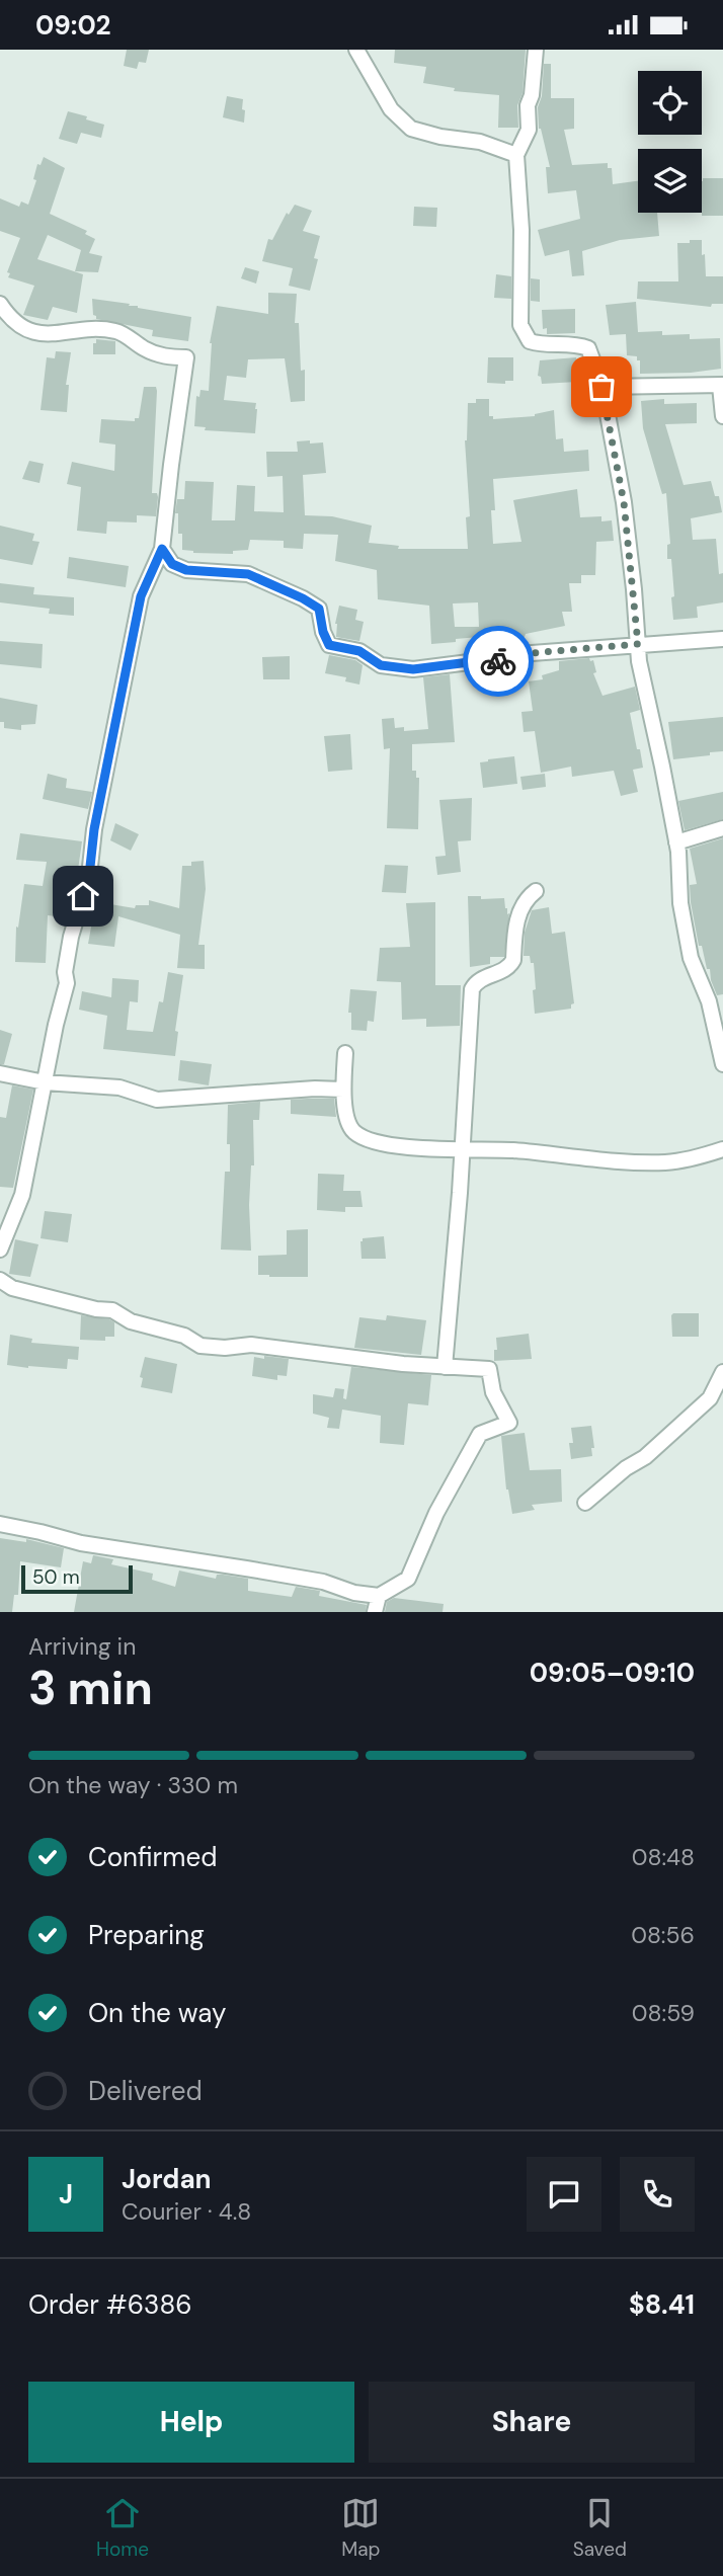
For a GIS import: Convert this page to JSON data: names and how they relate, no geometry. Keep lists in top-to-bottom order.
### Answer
{
  "scale_bar": "50 m",
  "page": {
    "status": "09:02",
    "scale": "50 m",
    "heading": ["3 min", "Arriving in", "09:05–09:10"],
    "panel": [
      "Jordan",
      "Courier · 4.8",
      "Order #6386",
      "$8.41"
    ],
    "bar": "On the way · 330 m",
    "list": [
      ["Confirmed", "08:48"],
      ["Preparing", "08:56"],
      ["On the way", "08:59"],
      "Delivered"
    ],
    "round": "J",
    "buttons": ["Help", "Share"],
    "tabs": ["Home", "Map", "Saved"]
  }
}
